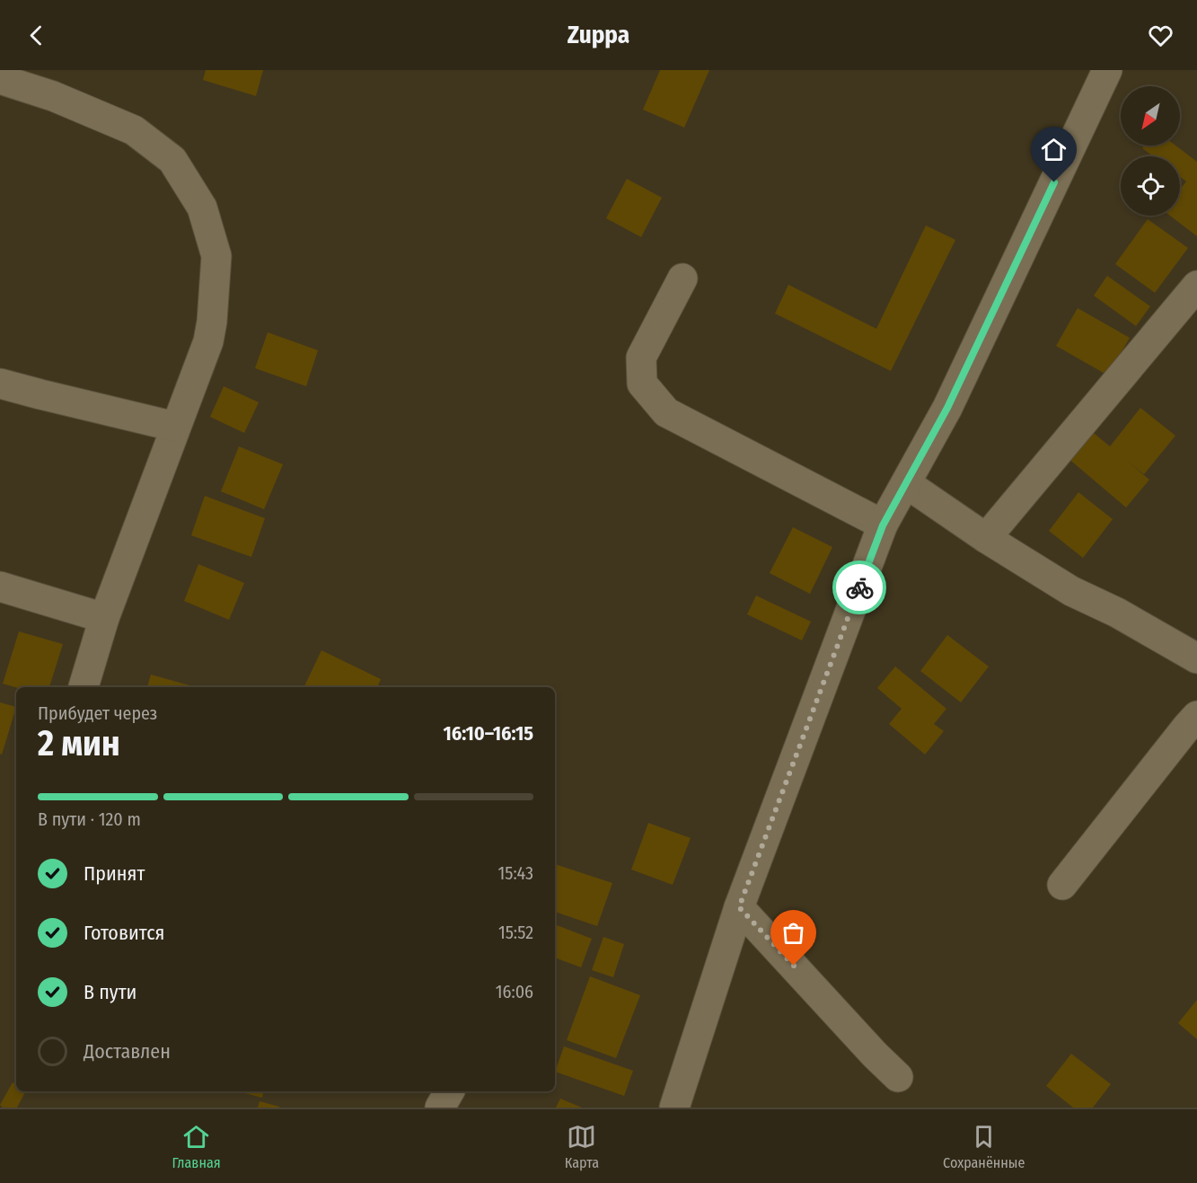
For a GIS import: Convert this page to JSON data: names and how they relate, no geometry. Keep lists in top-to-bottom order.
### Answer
{
  "north": "bottom left",
  "page": {
    "header": "Zuppa",
    "heading": ["2 мин", "Прибудет через", "16:10–16:15"],
    "bar": "В пути · 120 m",
    "list": [
      ["Принят", "15:43"],
      ["Готовится", "15:52"],
      ["В пути", "16:06"],
      "Доставлен"
    ],
    "tabs": ["Главная", "Карта", "Сохранённые"]
  }
}
